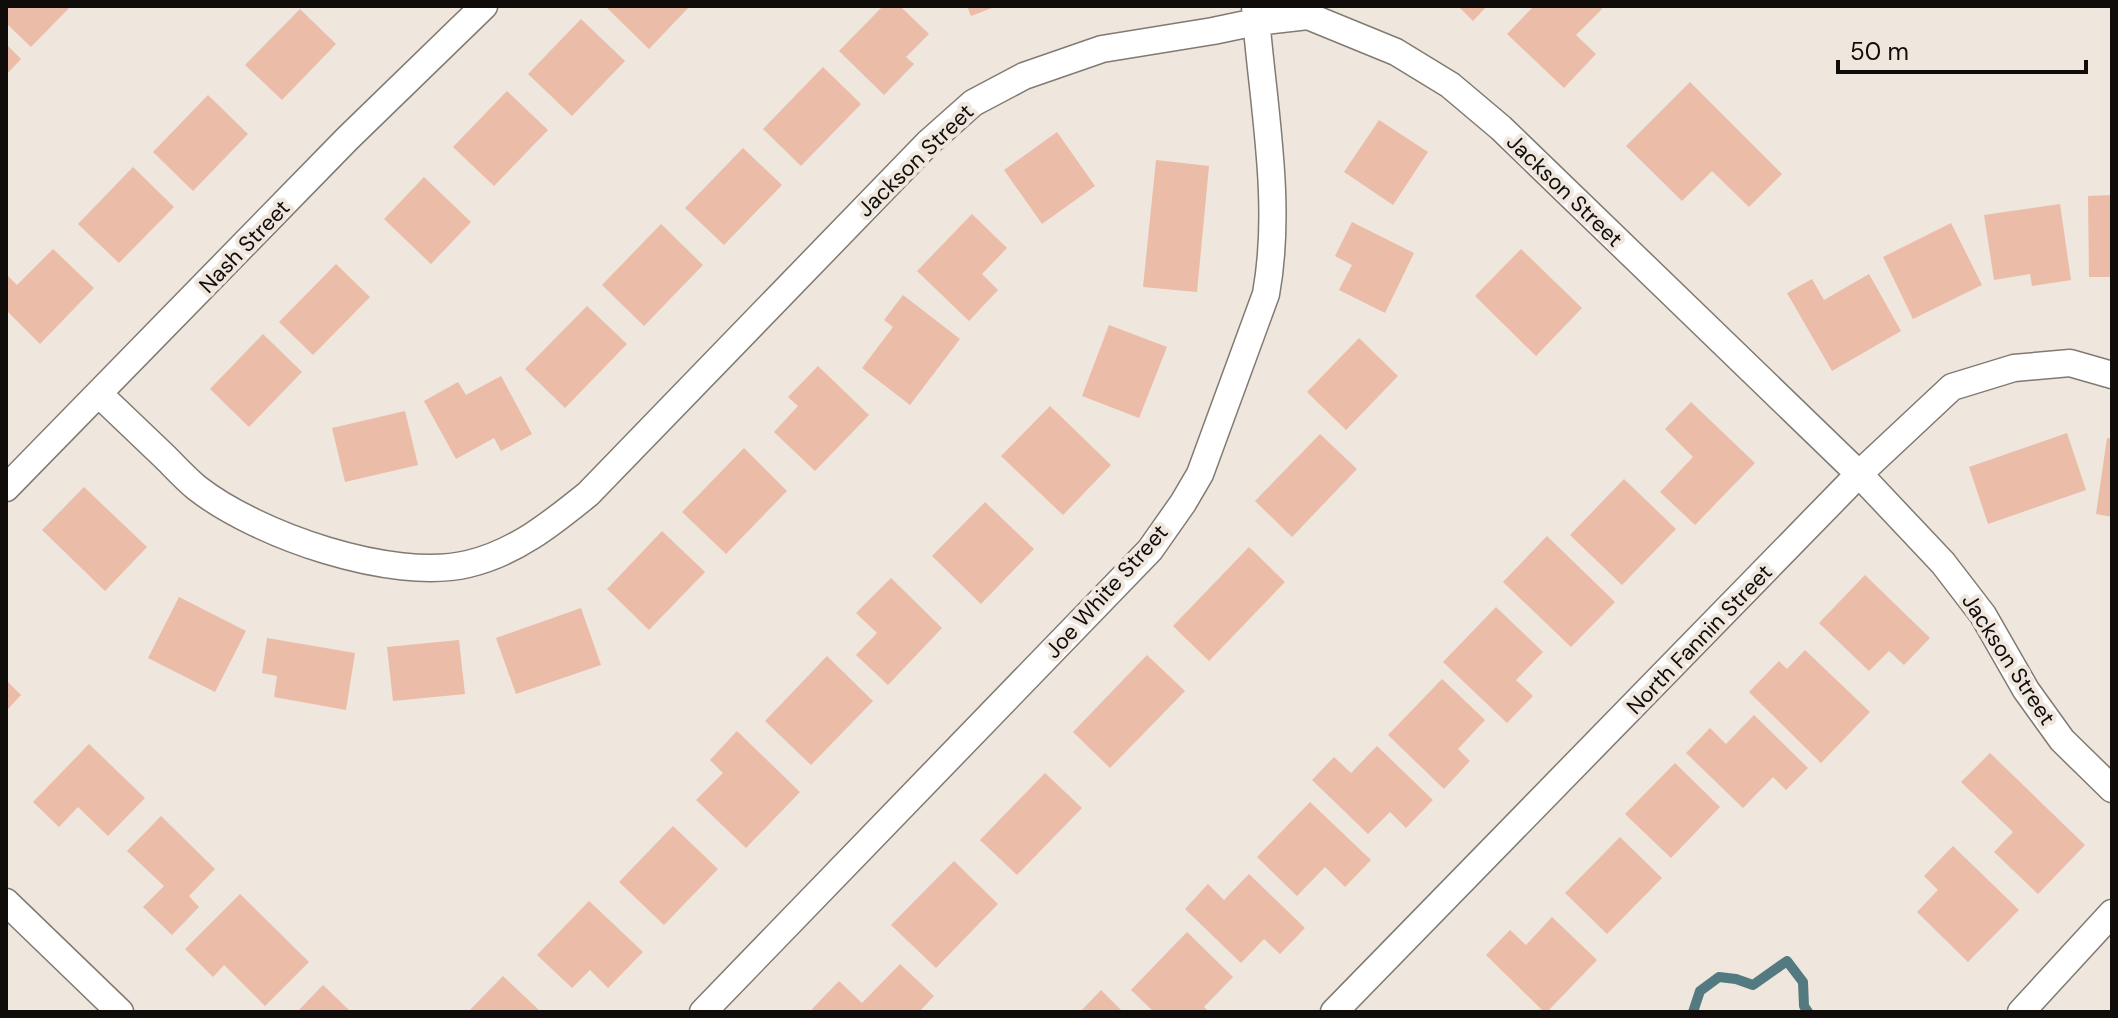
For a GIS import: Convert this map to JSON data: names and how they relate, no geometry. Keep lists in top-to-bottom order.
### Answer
{
  "streets": {
    "street": [
      "Jackson Street",
      "Nash Street",
      "Joe White Street",
      "North Fannin Street"
    ]
  },
  "crossings": [
    ["Jackson Street", "Nash Street"],
    ["Jackson Street", "Joe White Street"],
    ["Jackson Street", "North Fannin Street"]
  ],
  "scale_bar": "50 m"
}
